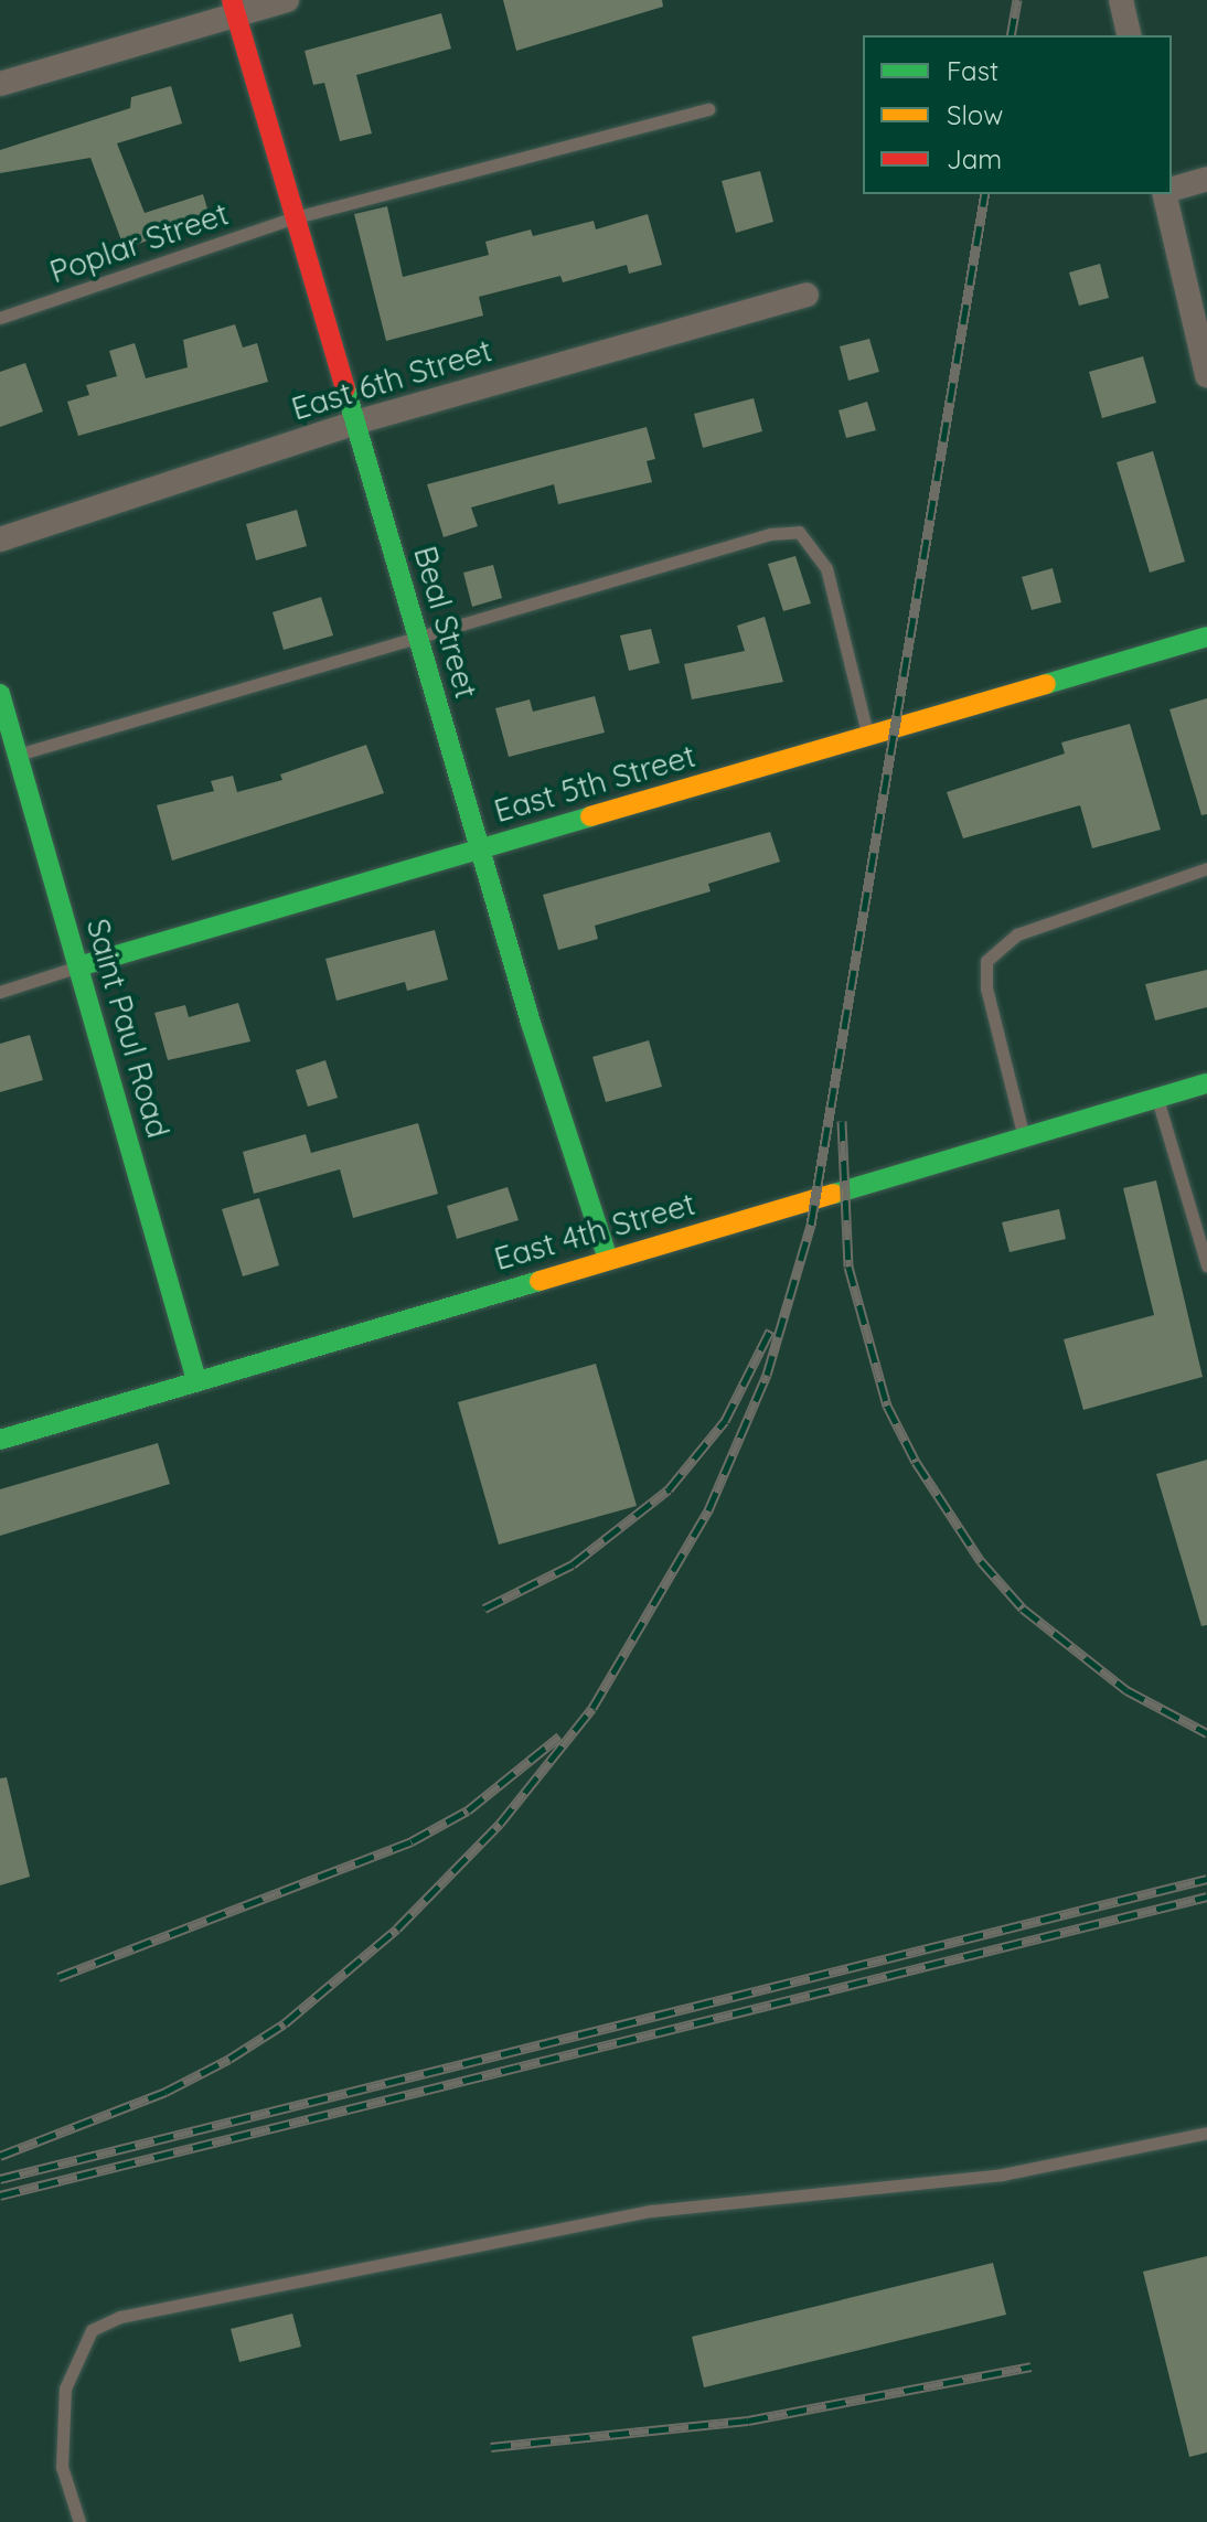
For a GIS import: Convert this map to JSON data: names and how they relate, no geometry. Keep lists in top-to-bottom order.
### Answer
{
  "streets": {
    "street": [
      "East 6th Street",
      "Beal Street",
      "East 5th Street",
      "Saint Paul Road",
      "East 4th Street"
    ],
    "lane": ["Poplar Street"]
  },
  "crossings": [
    ["Poplar Street", "Beal Street"],
    ["East 6th Street", "Beal Street"],
    ["Beal Street", "East 5th Street"],
    ["Beal Street", "East 4th Street"],
    ["East 5th Street", "Saint Paul Road"],
    ["Saint Paul Road", "East 4th Street"]
  ],
  "legend": ["Fast", "Slow", "Jam"]
}
